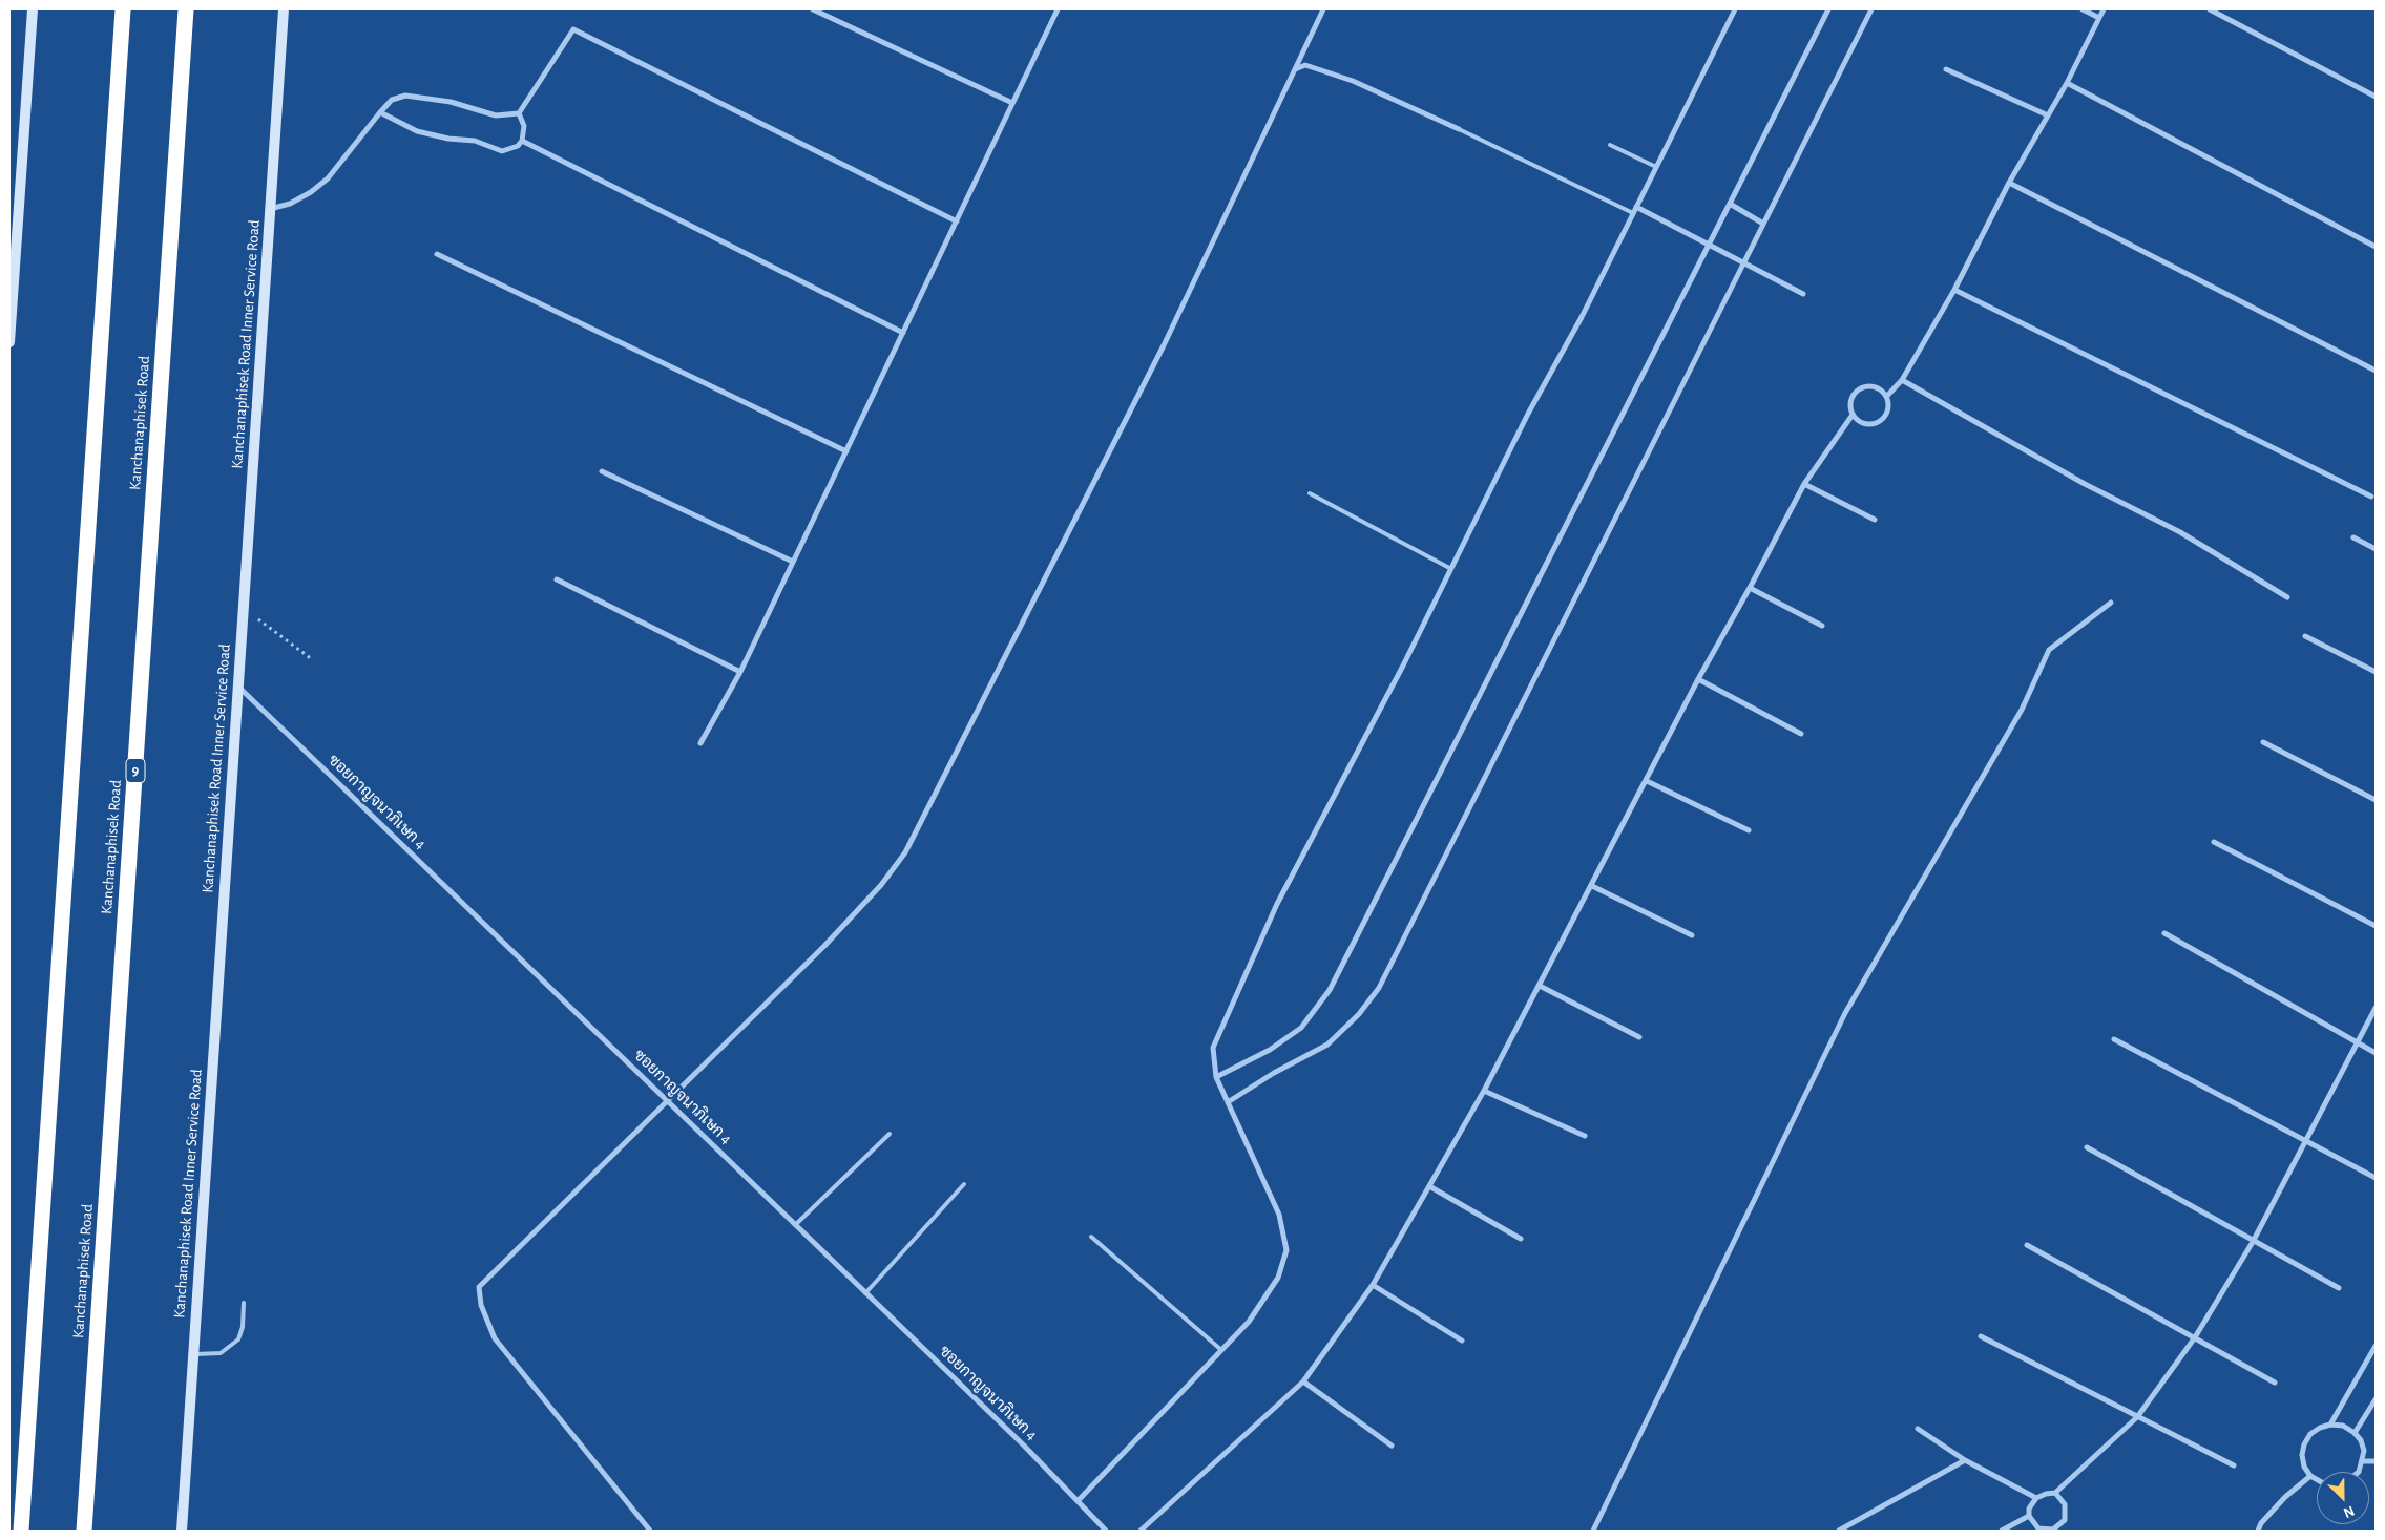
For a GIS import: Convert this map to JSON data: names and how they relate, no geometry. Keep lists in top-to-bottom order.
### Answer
{
  "streets": {
    "highway": ["Kanchanaphisek Road", "9"],
    "main road": ["Kanchanaphisek Road Inner Service Road"],
    "street": ["ซอยกาญจนาภิเษก 4"]
  },
  "crossings": [
    ["Kanchanaphisek Road Inner Service Road", "ซอยกาญจนาภิเษก 4"]
  ],
  "north": "bottom right"
}
